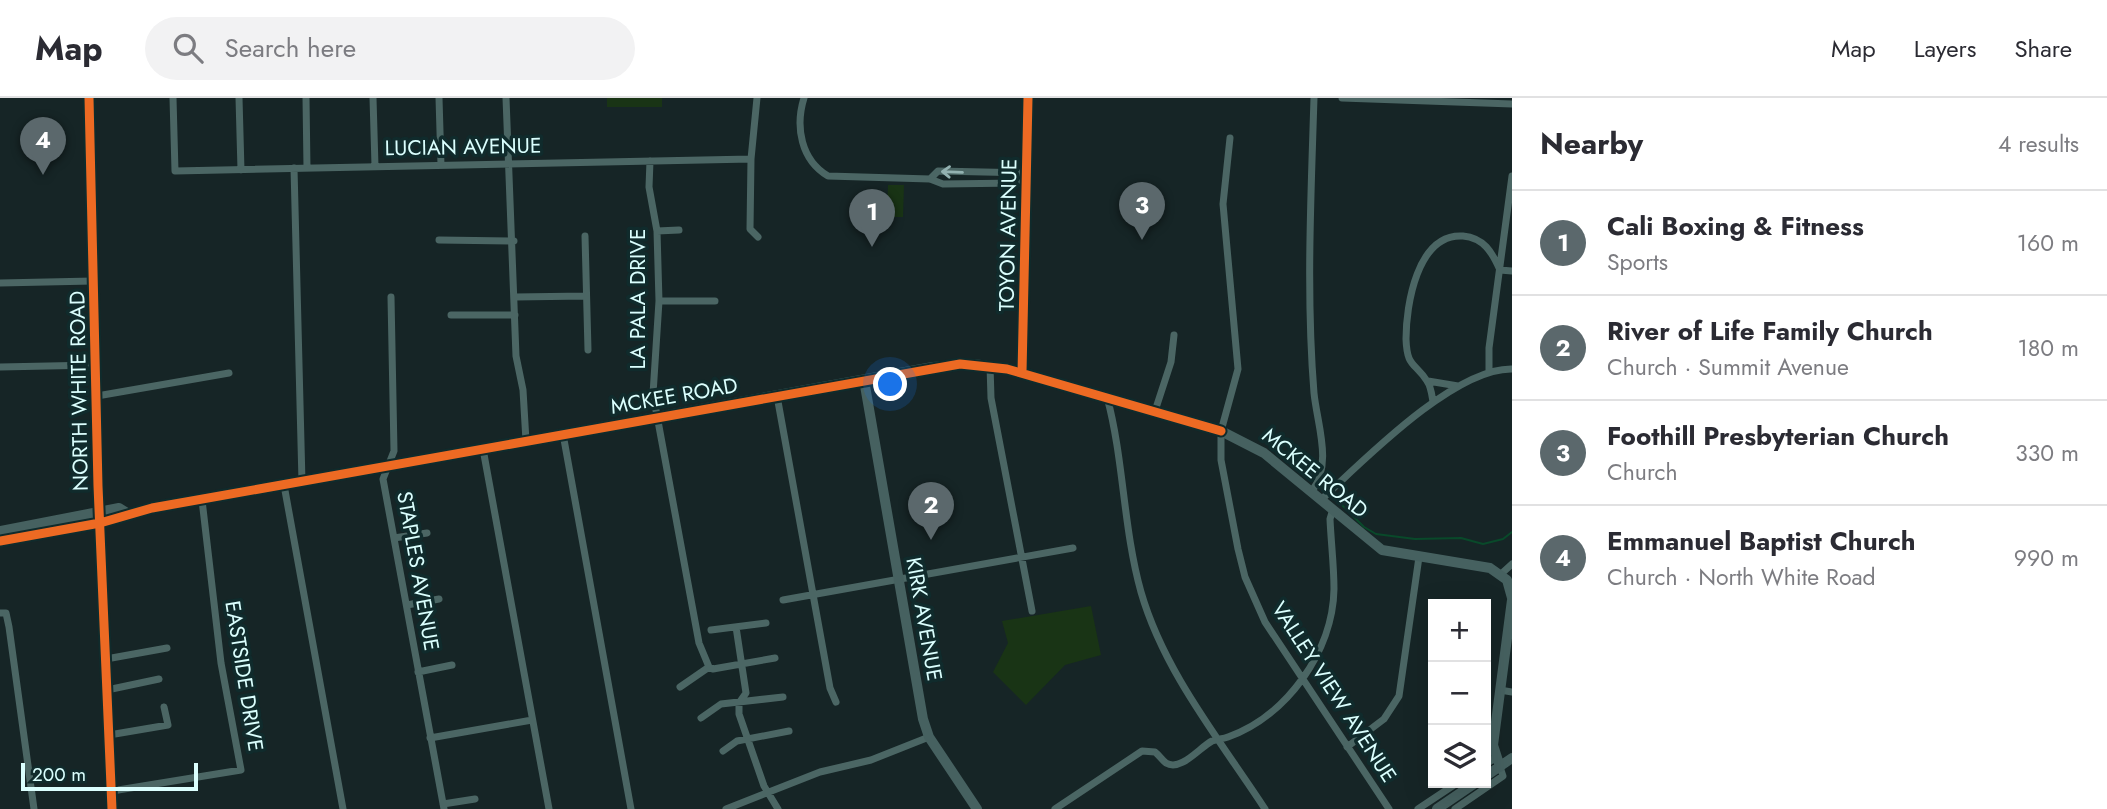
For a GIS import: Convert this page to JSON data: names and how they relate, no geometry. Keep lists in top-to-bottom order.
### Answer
{
  "streets": {
    "street": [
      "LUCIAN AVENUE",
      "TOYON AVENUE",
      "LA PALA DRIVE",
      "NORTH WHITE ROAD",
      "MCKEE ROAD",
      "STAPLES AVENUE",
      "KIRK AVENUE",
      "EASTSIDE DRIVE",
      "VALLEY VIEW AVENUE"
    ]
  },
  "crossings": [
    ["LUCIAN AVENUE", "LA PALA DRIVE"],
    ["TOYON AVENUE", "MCKEE ROAD"],
    ["LA PALA DRIVE", "MCKEE ROAD"],
    ["NORTH WHITE ROAD", "MCKEE ROAD"],
    ["NORTH WHITE ROAD", "EASTSIDE DRIVE"],
    ["MCKEE ROAD", "STAPLES AVENUE"],
    ["MCKEE ROAD", "KIRK AVENUE"],
    ["MCKEE ROAD", "EASTSIDE DRIVE"],
    ["MCKEE ROAD", "VALLEY VIEW AVENUE"]
  ],
  "scale_bar": "200 m",
  "page": {
    "header": "Map",
    "search": "Search here",
    "nav": ["Map", "Layers", "Share"],
    "heading": ["Nearby", "4 results"],
    "pins": [
      "4",
      "3",
      "1",
      "2"
    ],
    "list": [
      {
        "mark": "1",
        "name": "Cali Boxing & Fitness",
        "note": "Sports",
        "value": "160 m"
      },
      {
        "mark": "2",
        "name": "River of Life Family Church",
        "note": "Church · Summit Avenue",
        "value": "180 m"
      },
      {
        "mark": "3",
        "name": "Foothill Presbyterian Church",
        "note": "Church",
        "value": "330 m"
      },
      {
        "mark": "4",
        "name": "Emmanuel Baptist Church",
        "note": "Church · North White Road",
        "value": "990 m"
      }
    ],
    "map_buttons": ["+", "−"],
    "scale": "200 m"
  }
}
